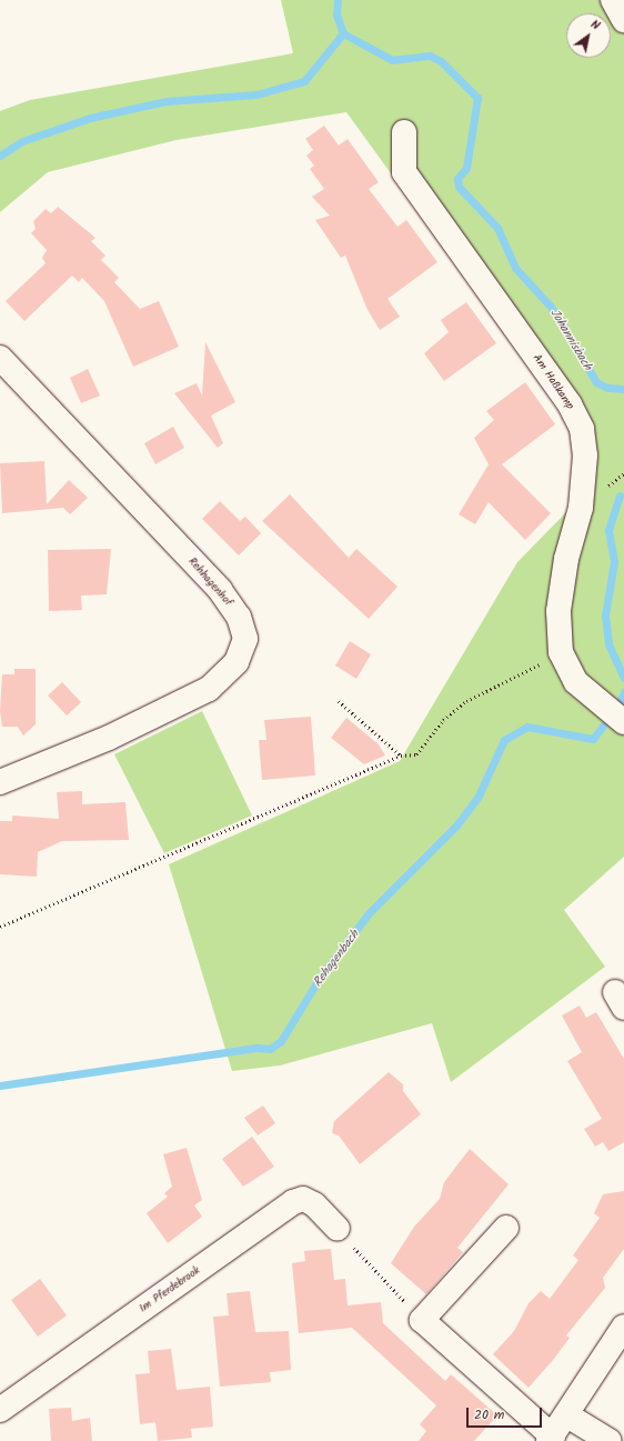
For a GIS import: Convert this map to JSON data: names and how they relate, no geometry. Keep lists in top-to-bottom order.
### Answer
{
  "streets": {
    "street": ["Am Haßkamp", "Rehhagenhof", "Im Pferdebrook"]
  },
  "water": ["Johannisbach", "Rehagenbach"],
  "scale_bar": "20 m",
  "north": "top right"
}
